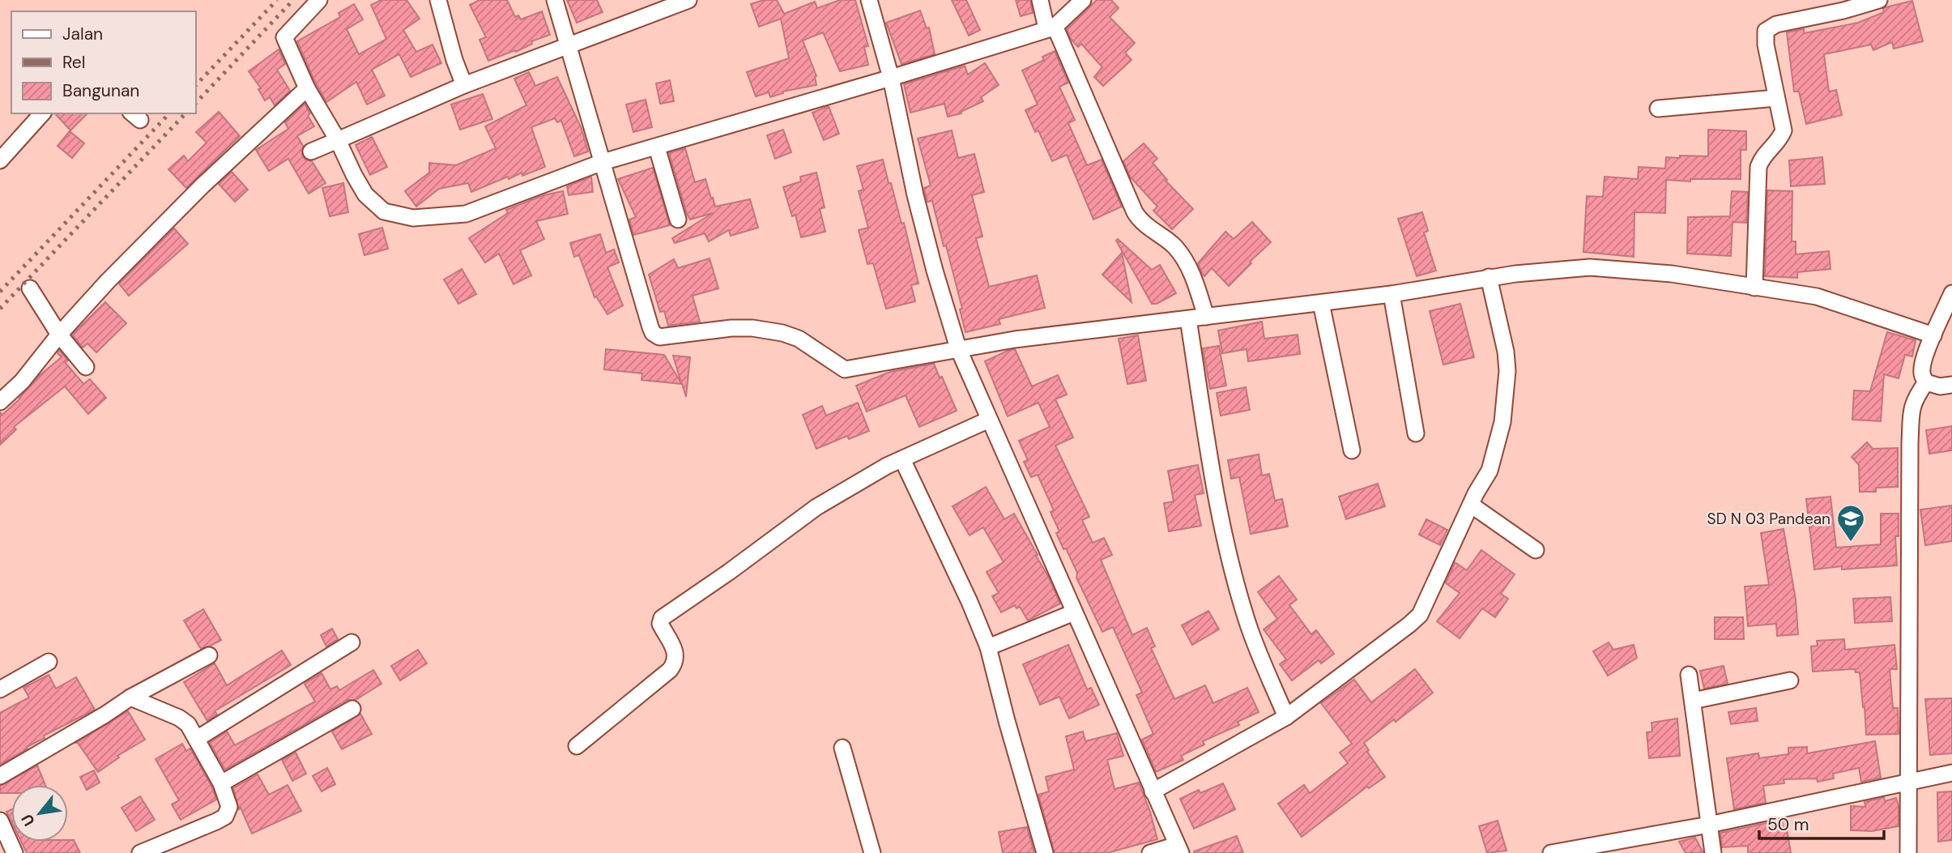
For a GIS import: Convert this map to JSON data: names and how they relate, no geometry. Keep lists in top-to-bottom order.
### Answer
{
  "places": {
    "school or university": ["SD N 03 Pandean"]
  },
  "legend": ["Jalan", "Rel", "Bangunan"],
  "scale_bar": "50 m",
  "north": "bottom left"
}
